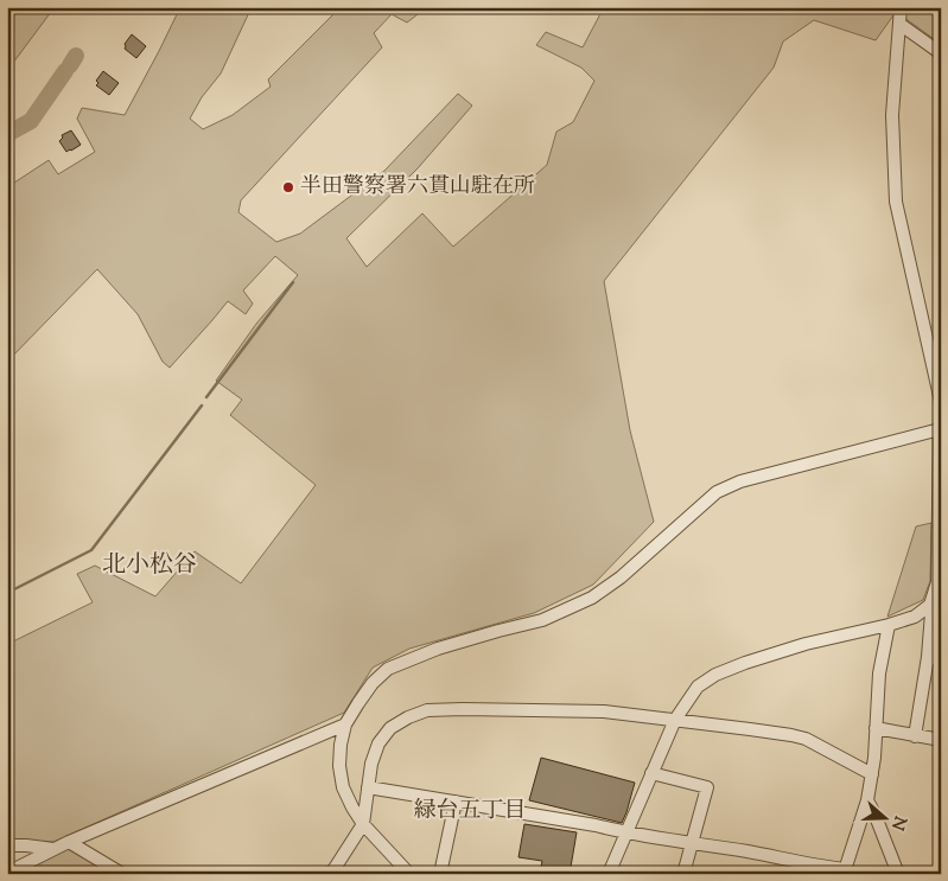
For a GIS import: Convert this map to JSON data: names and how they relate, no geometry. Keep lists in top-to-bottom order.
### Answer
{
  "districts": ["北小松谷", "緑台五丁目"],
  "places": ["半田警察署六貫山駐在所"],
  "north": "right"
}
